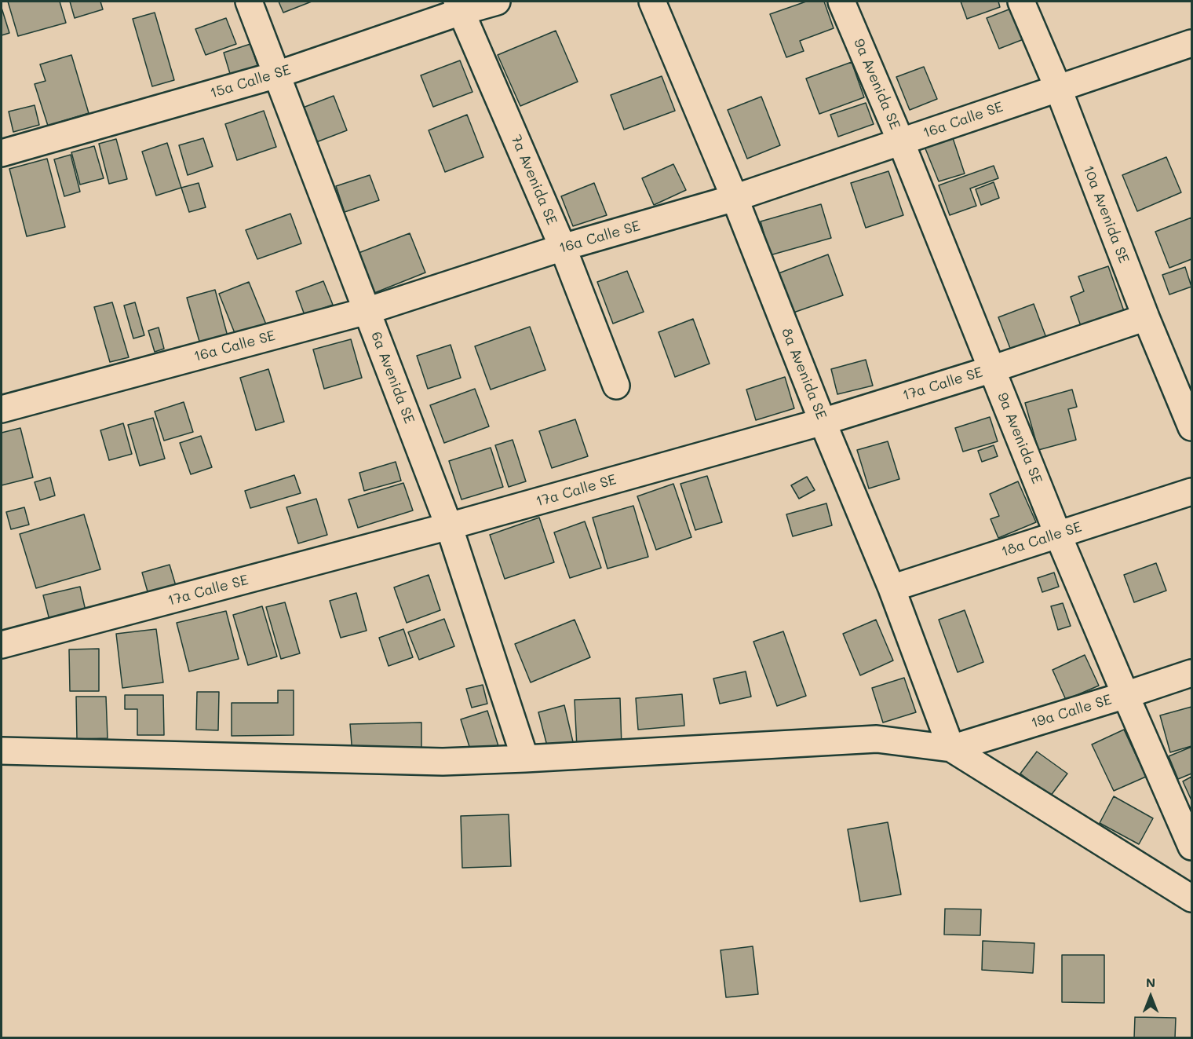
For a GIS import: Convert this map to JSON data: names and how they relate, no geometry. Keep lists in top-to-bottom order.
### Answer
{
  "streets": {
    "street": [
      "15a Calle SE",
      "9a Avenida SE",
      "16a Calle SE",
      "7a Avenida SE",
      "10a Avenida SE",
      "8a Avenida SE",
      "6a Avenida SE",
      "17a Calle SE",
      "18a Calle SE",
      "19a Calle SE"
    ]
  },
  "crossings": [
    ["15a Calle SE", "7a Avenida SE"],
    ["15a Calle SE", "6a Avenida SE"],
    ["9a Avenida SE", "16a Calle SE"],
    ["9a Avenida SE", "17a Calle SE"],
    ["9a Avenida SE", "18a Calle SE"],
    ["9a Avenida SE", "19a Calle SE"],
    ["16a Calle SE", "7a Avenida SE"],
    ["16a Calle SE", "10a Avenida SE"],
    ["16a Calle SE", "8a Avenida SE"],
    ["16a Calle SE", "6a Avenida SE"],
    ["10a Avenida SE", "17a Calle SE"],
    ["8a Avenida SE", "17a Calle SE"],
    ["8a Avenida SE", "18a Calle SE"],
    ["8a Avenida SE", "19a Calle SE"],
    ["6a Avenida SE", "17a Calle SE"]
  ],
  "north": "top"
}
